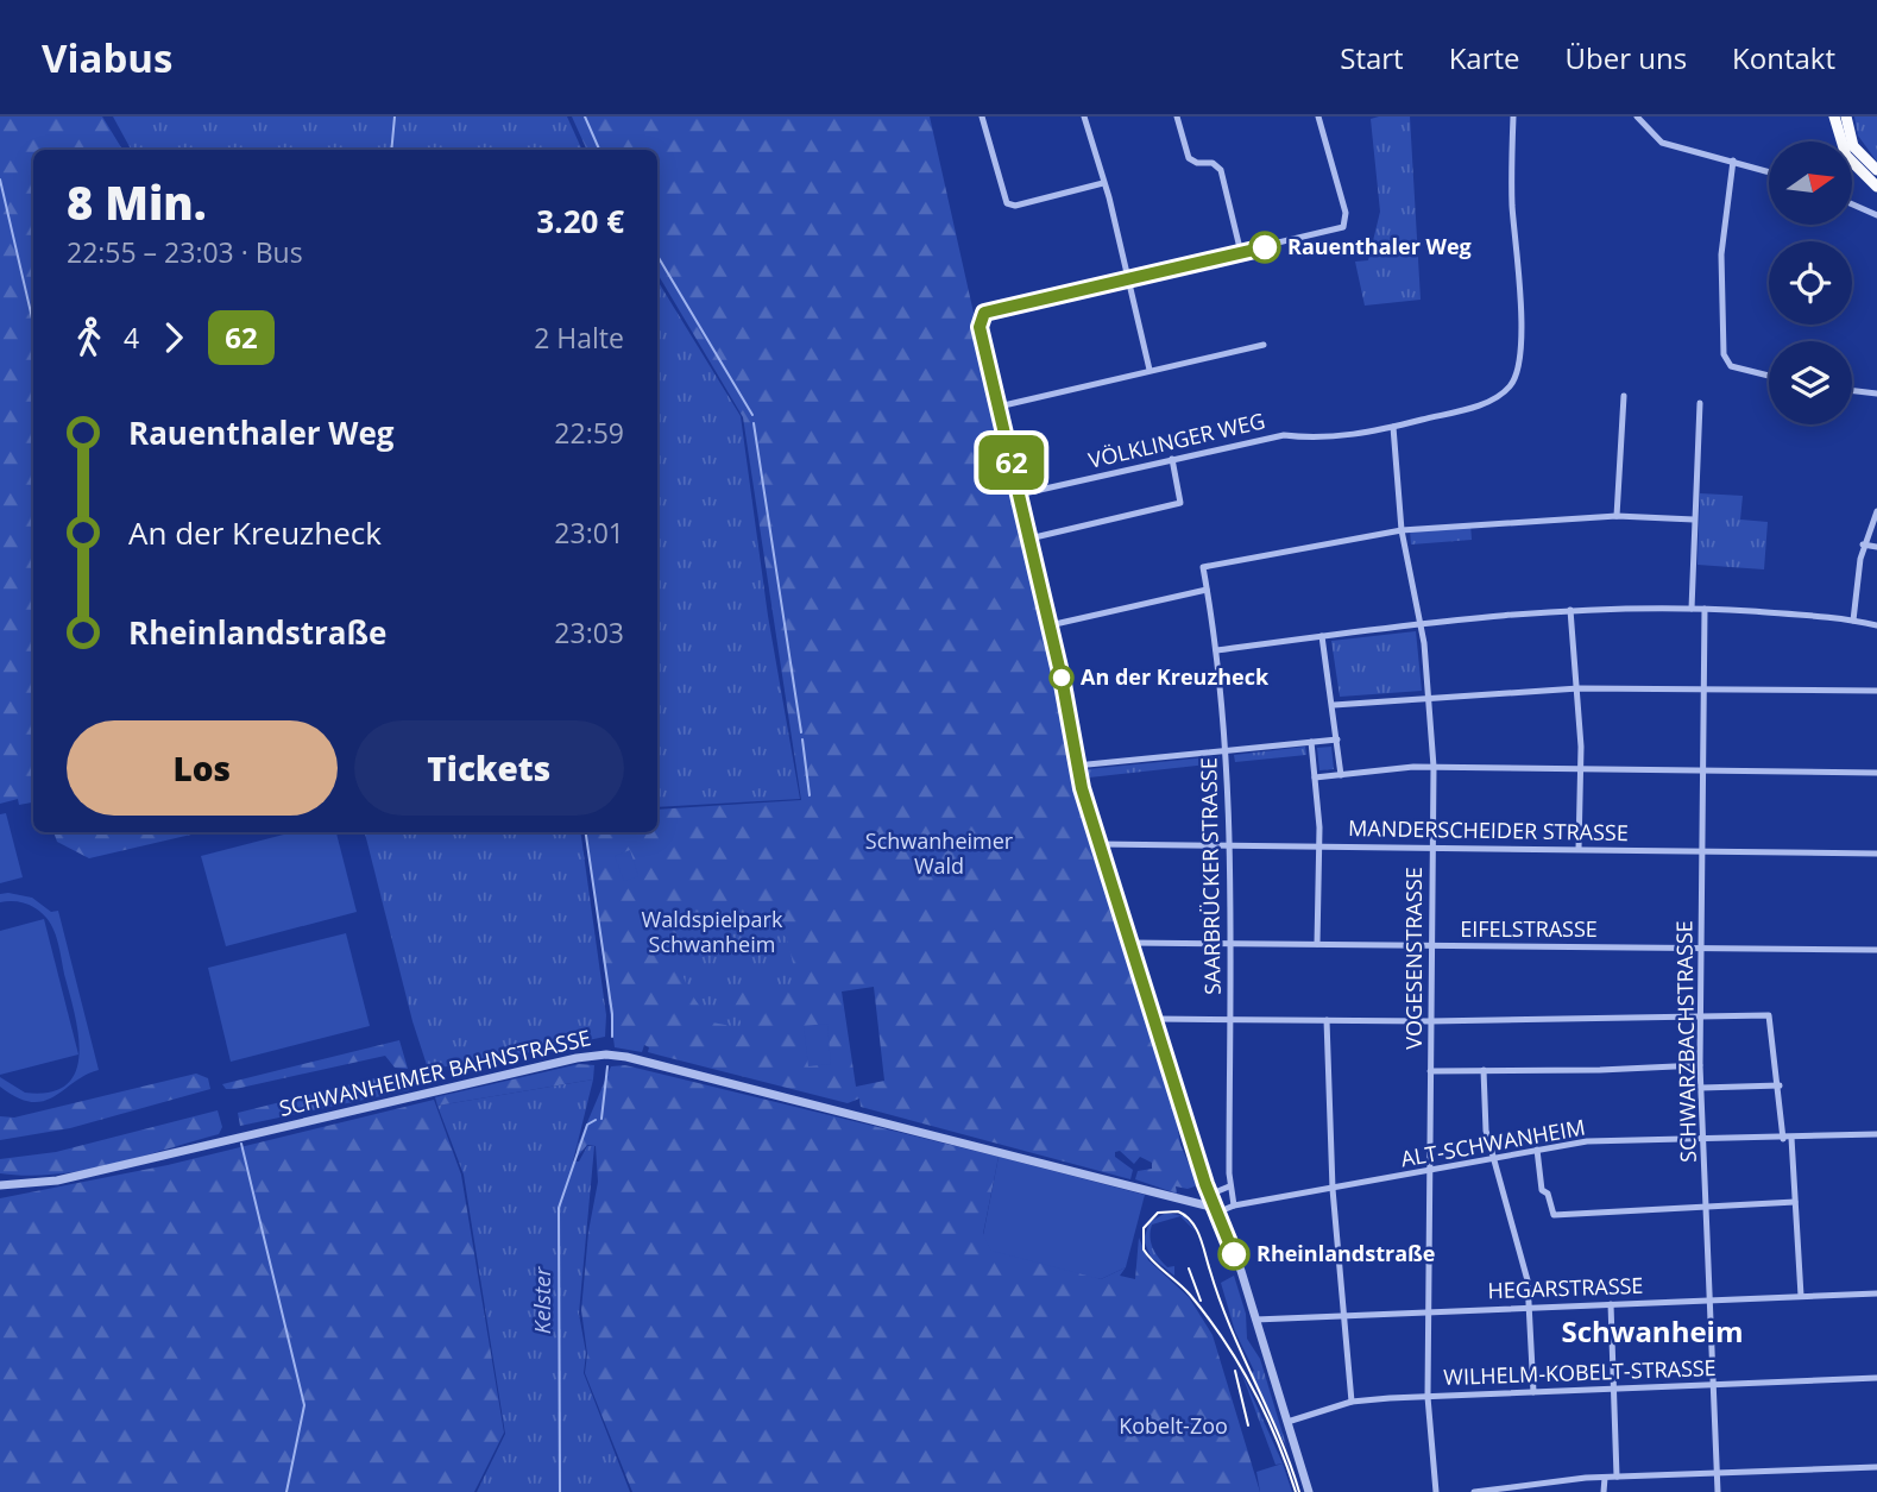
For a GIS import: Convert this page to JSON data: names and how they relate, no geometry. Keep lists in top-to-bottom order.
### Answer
{
  "streets": {
    "street": [
      "VÖLKLINGER WEG",
      "MANDERSCHEIDER STRASSE",
      "SAARBRÜCKER STRASSE",
      "EIFELSTRASSE",
      "VOGESENSTRASSE",
      "SCHWARZBACHSTRASSE",
      "SCHWANHEIMER BAHNSTRASSE",
      "ALT-SCHWANHEIM",
      "HEGARSTRASSE",
      "WILHELM-KOBELT-STRASSE"
    ]
  },
  "crossings": [
    ["VÖLKLINGER WEG", "VOGESENSTRASSE"],
    ["MANDERSCHEIDER STRASSE", "SAARBRÜCKER STRASSE"],
    ["MANDERSCHEIDER STRASSE", "VOGESENSTRASSE"],
    ["MANDERSCHEIDER STRASSE", "SCHWARZBACHSTRASSE"],
    ["SAARBRÜCKER STRASSE", "EIFELSTRASSE"],
    ["SAARBRÜCKER STRASSE", "VOGESENSTRASSE"],
    ["SAARBRÜCKER STRASSE", "ALT-SCHWANHEIM"],
    ["EIFELSTRASSE", "VOGESENSTRASSE"],
    ["EIFELSTRASSE", "SCHWARZBACHSTRASSE"],
    ["VOGESENSTRASSE", "ALT-SCHWANHEIM"],
    ["VOGESENSTRASSE", "HEGARSTRASSE"],
    ["VOGESENSTRASSE", "WILHELM-KOBELT-STRASSE"],
    ["SCHWARZBACHSTRASSE", "ALT-SCHWANHEIM"],
    ["SCHWARZBACHSTRASSE", "HEGARSTRASSE"],
    ["SCHWARZBACHSTRASSE", "WILHELM-KOBELT-STRASSE"],
    ["SCHWANHEIMER BAHNSTRASSE", "ALT-SCHWANHEIM"]
  ],
  "districts": ["Schwanheim"],
  "water": ["Kelster"],
  "parks": ["Schwanheimer Wald", "Waldspielpark Schwanheim", "Kobelt-Zoo"],
  "places": ["Rauenthaler Weg", "An der Kreuzheck", "Rheinlandstraße"],
  "lines": ["bus line 62"],
  "north": "right",
  "page": {
    "header": "Viabus",
    "nav": [
      "Start",
      "Karte",
      "Über uns",
      "Kontakt"
    ],
    "on_map": "62",
    "heading": ["8 Min.", "22:55 – 23:03 · Bus", "3.20 €"],
    "legs": ["4", "62", "2 Halte"],
    "list": [
      {
        "name": "Rauenthaler Weg",
        "value": "22:59"
      },
      {
        "name": "An der Kreuzheck",
        "value": "23:01"
      },
      {
        "name": "Rheinlandstraße",
        "value": "23:03"
      }
    ],
    "buttons": ["Los", "Tickets"]
  }
}
